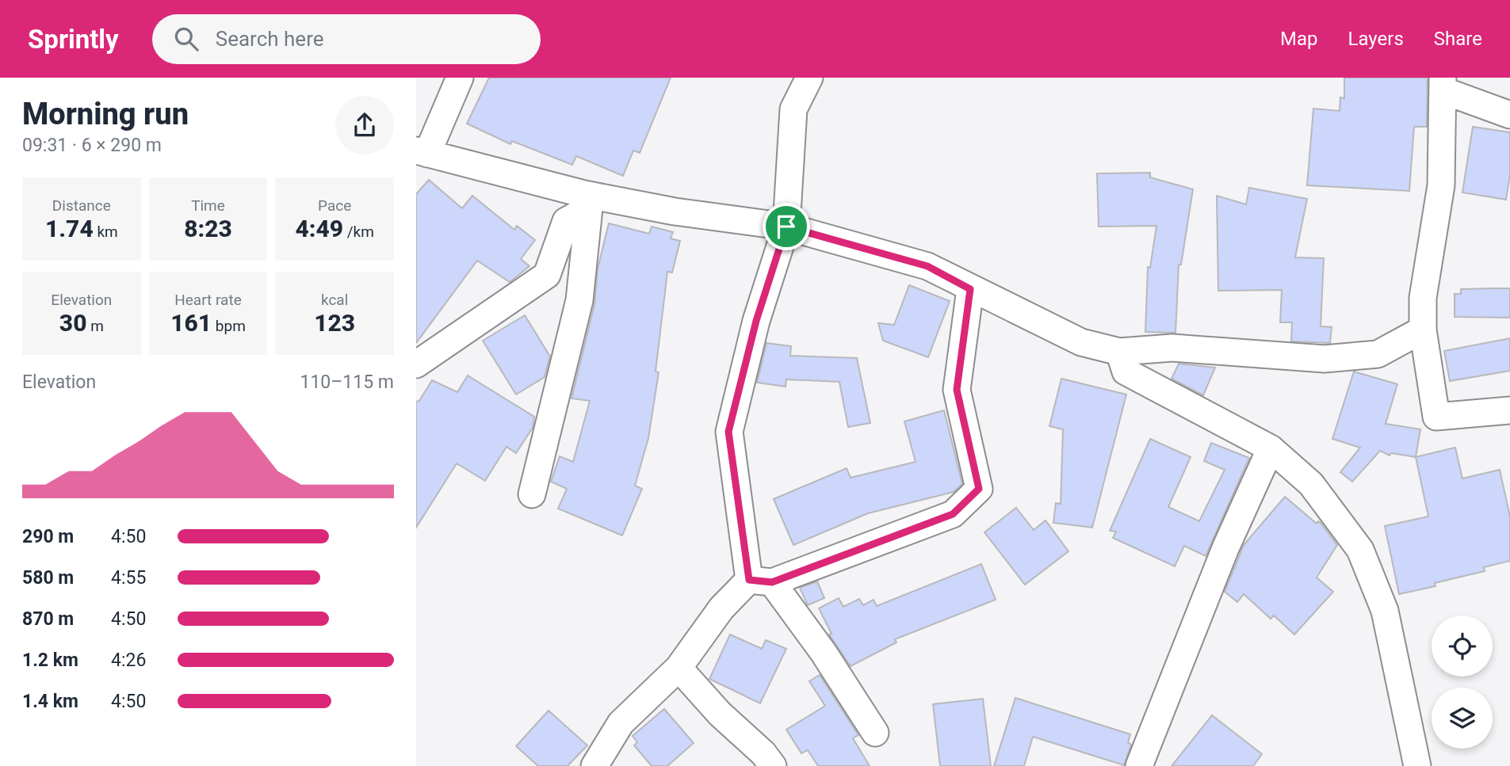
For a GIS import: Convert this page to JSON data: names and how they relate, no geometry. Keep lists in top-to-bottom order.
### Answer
{
  "page": {
    "header": "Sprintly",
    "search": "Search here",
    "nav": ["Map", "Layers", "Share"],
    "heading": ["Morning run", "09:31 · 6 × 290 m"],
    "stats": [
      ["Distance", "1.74 km"],
      ["Time", "8:23"],
      ["Pace", "4:49 /km"],
      ["Elevation", "30 m"],
      ["Heart rate", "161 bpm"],
      ["kcal", "123"]
    ],
    "chart": ["Elevation", "110–115 m"],
    "list": [
      {
        "name": "290 m",
        "note": "4:50"
      },
      {
        "name": "580 m",
        "note": "4:55"
      },
      {
        "name": "870 m",
        "note": "4:50"
      },
      {
        "name": "1.2 km",
        "note": "4:26"
      },
      {
        "name": "1.4 km",
        "note": "4:50"
      }
    ]
  }
}
